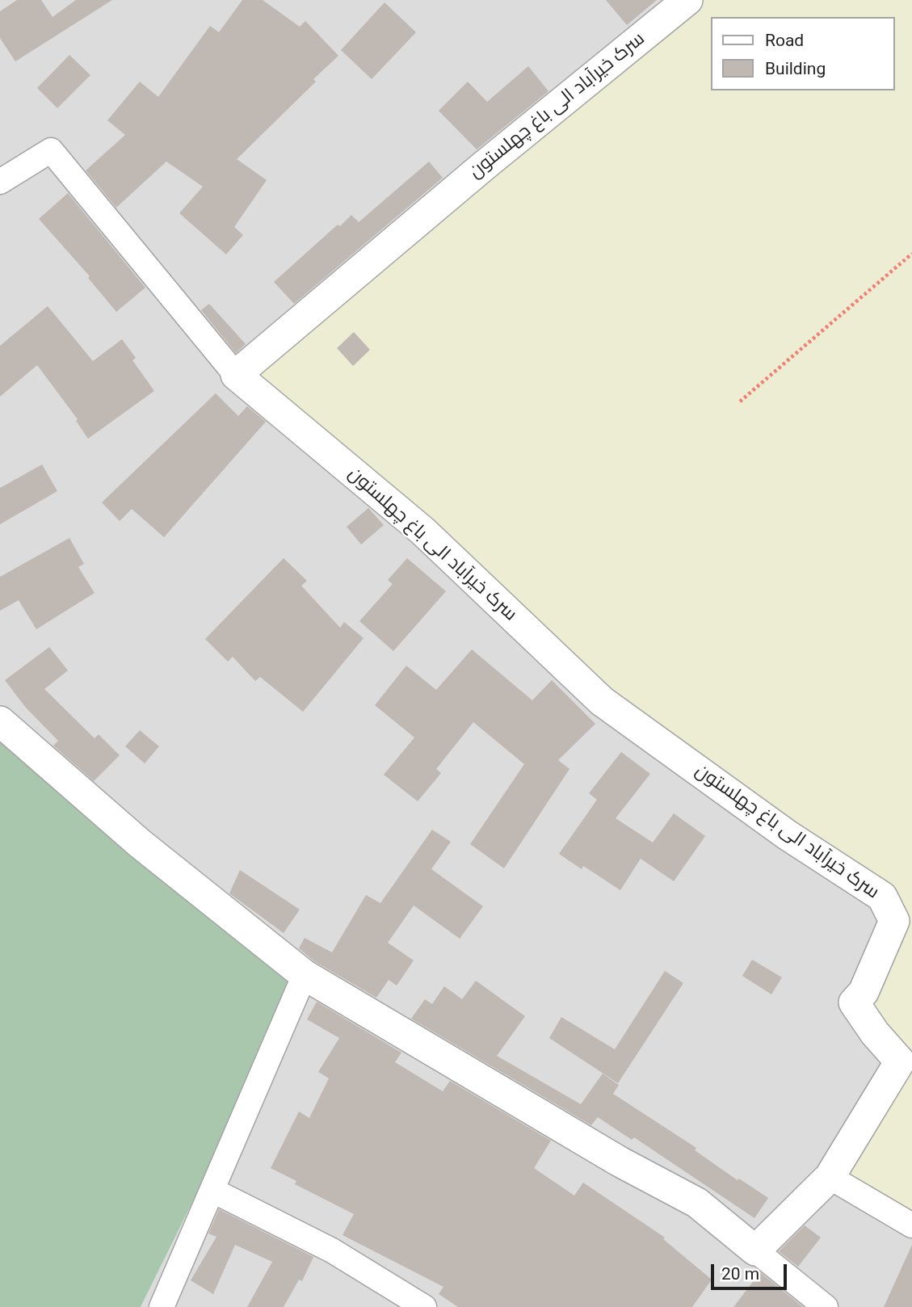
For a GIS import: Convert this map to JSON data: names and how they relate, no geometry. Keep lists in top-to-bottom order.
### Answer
{
  "streets": {
    "street": ["سرک خیرآباد الی باغ چهلستون"]
  },
  "legend": ["Road", "Building"],
  "scale_bar": "20 m"
}
